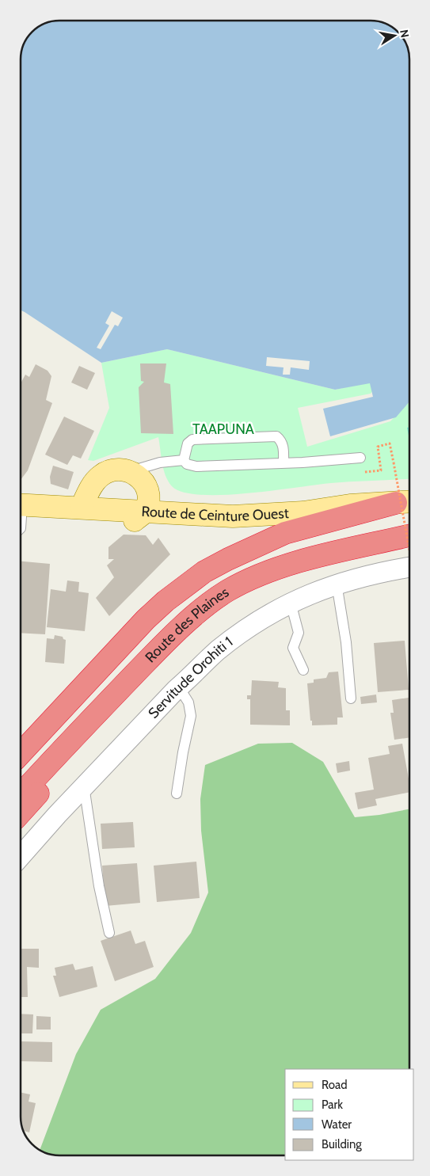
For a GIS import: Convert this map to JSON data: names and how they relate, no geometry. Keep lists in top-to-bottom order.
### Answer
{
  "streets": {
    "highway": ["Route des Plaines"],
    "main road": ["Route de Ceinture Ouest"],
    "street": ["Servitude Orohiti 1"]
  },
  "parks": ["TAAPUNA"],
  "legend": [
    "Road",
    "Park",
    "Water",
    "Building"
  ],
  "north": "right"
}
